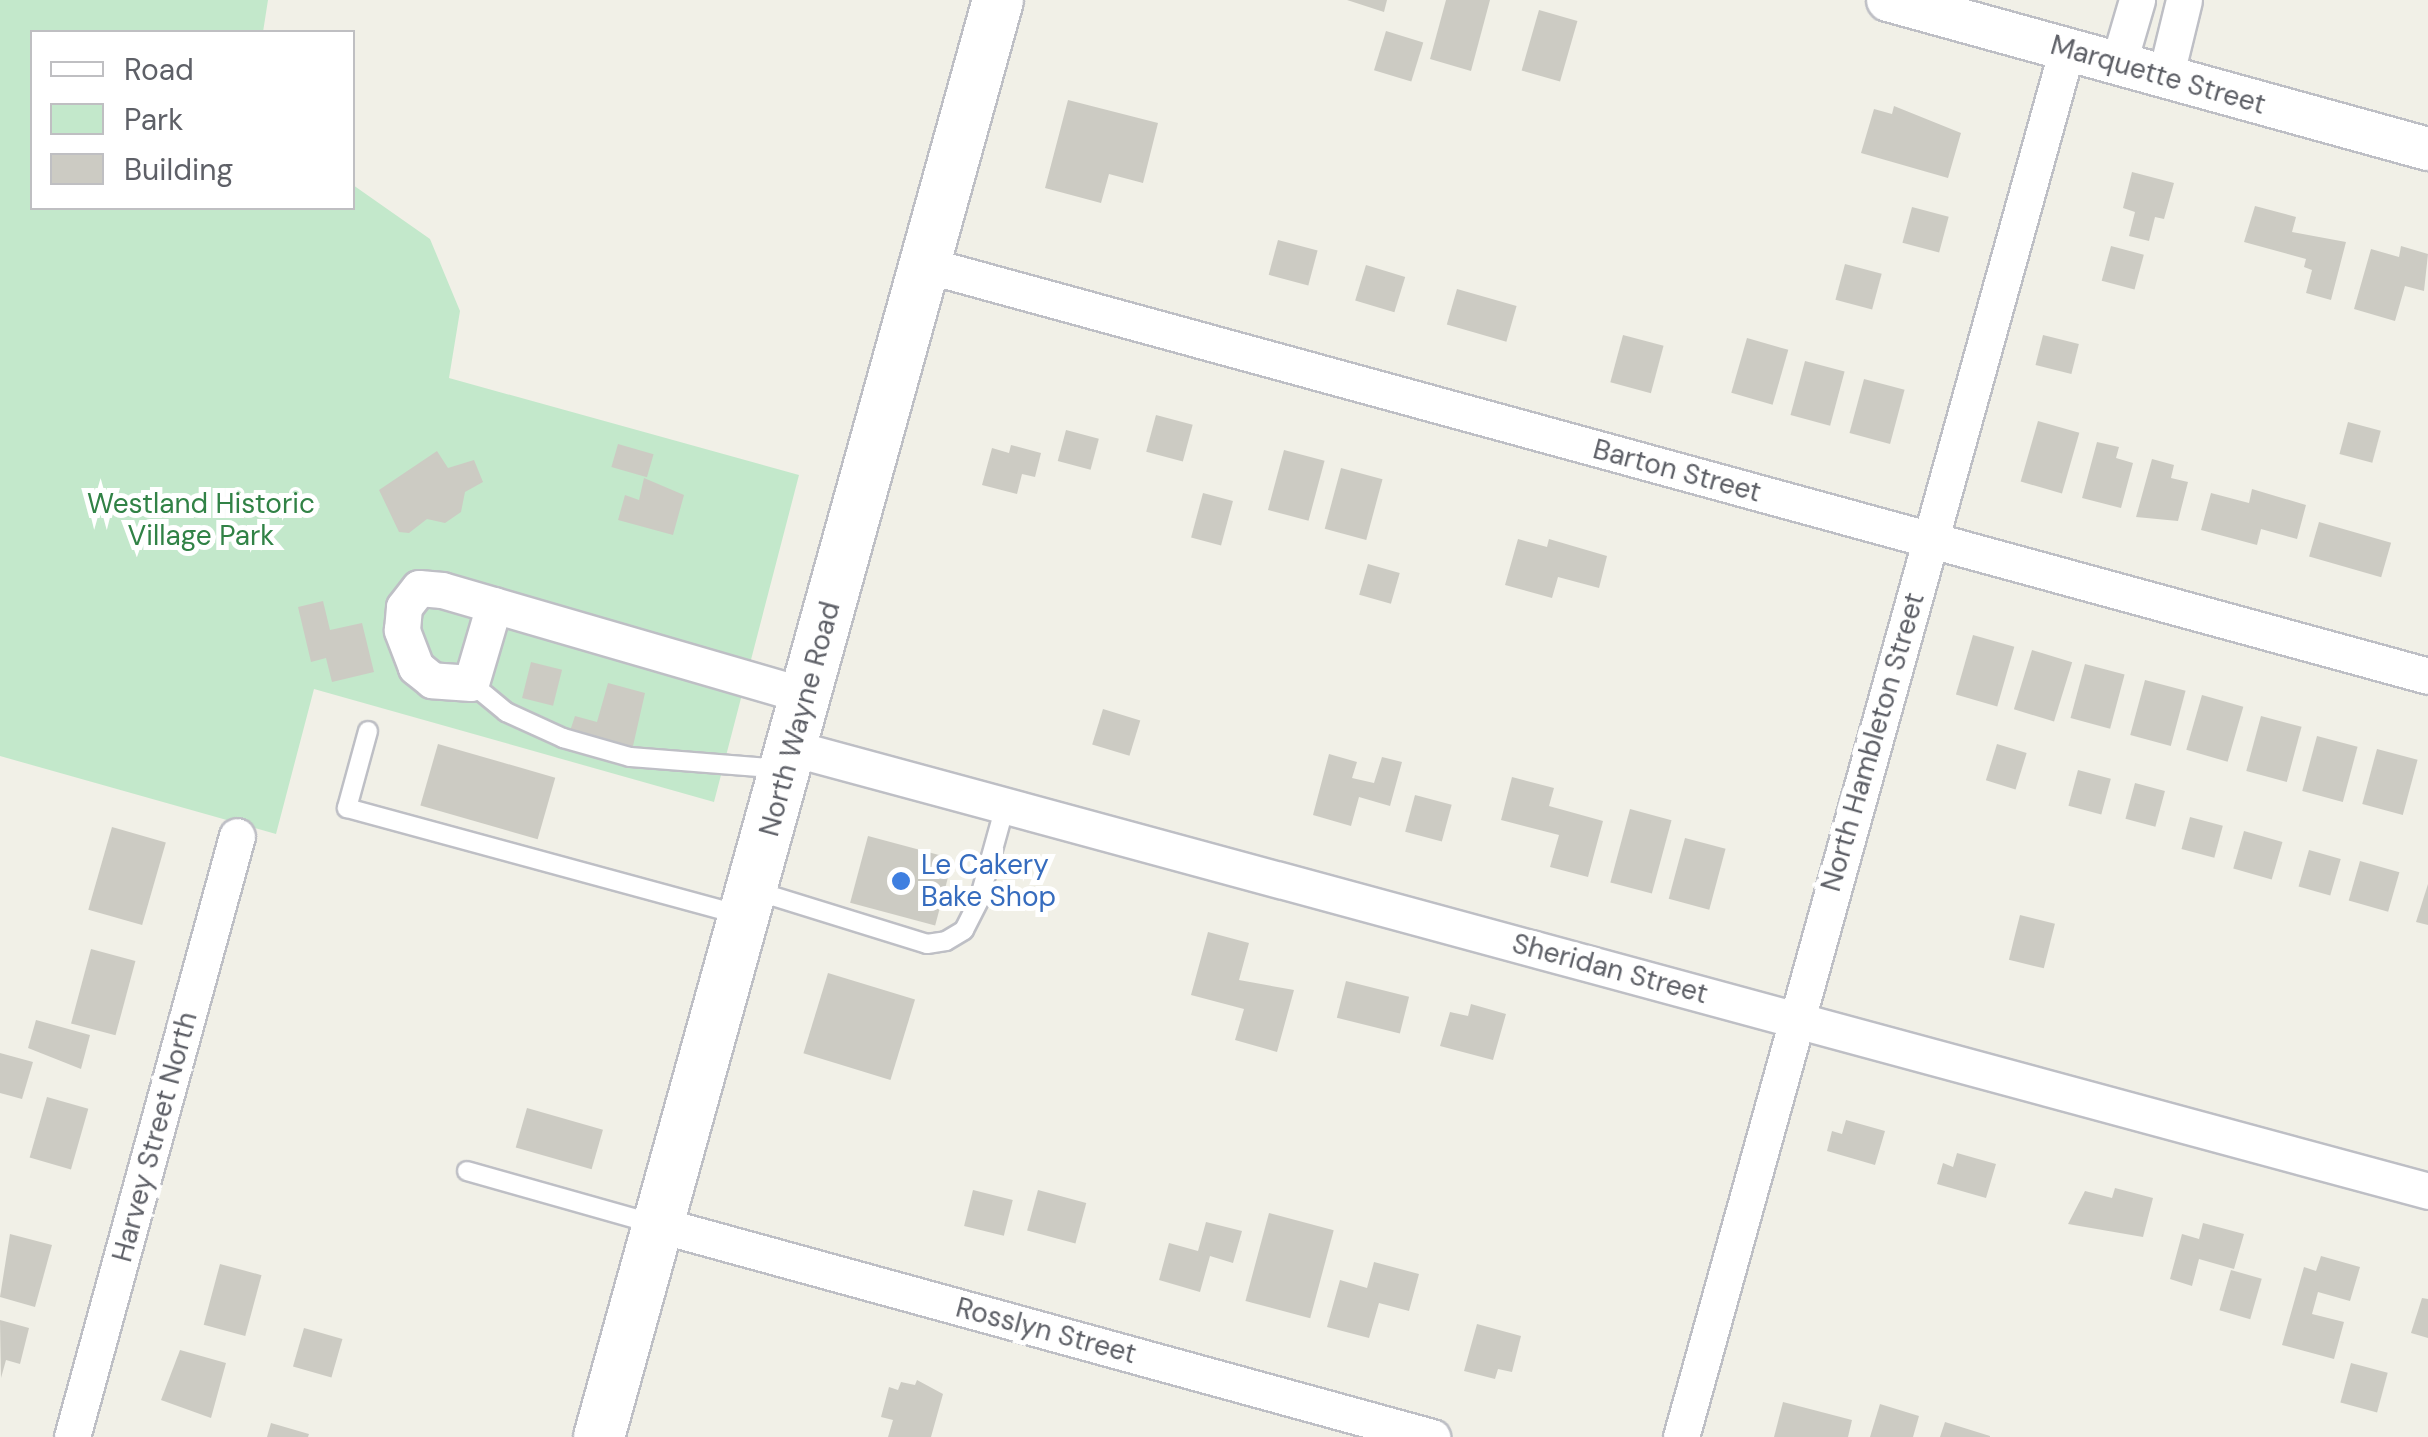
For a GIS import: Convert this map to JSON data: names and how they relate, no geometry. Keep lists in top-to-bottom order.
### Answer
{
  "streets": {
    "main road": ["North Wayne Road"],
    "street": [
      "Marquette Street",
      "Barton Street",
      "North Hambleton Street",
      "Sheridan Street",
      "Harvey Street North",
      "Rosslyn Street"
    ]
  },
  "crossings": [
    ["Marquette Street", "North Hambleton Street"],
    ["Barton Street", "North Wayne Road"],
    ["Barton Street", "North Hambleton Street"],
    ["North Wayne Road", "Sheridan Street"],
    ["North Wayne Road", "Rosslyn Street"],
    ["North Hambleton Street", "Sheridan Street"]
  ],
  "parks": ["Westland Historic Village Park"],
  "places": ["Le Cakery Bake Shop"],
  "legend": ["Road", "Park", "Building"]
}
